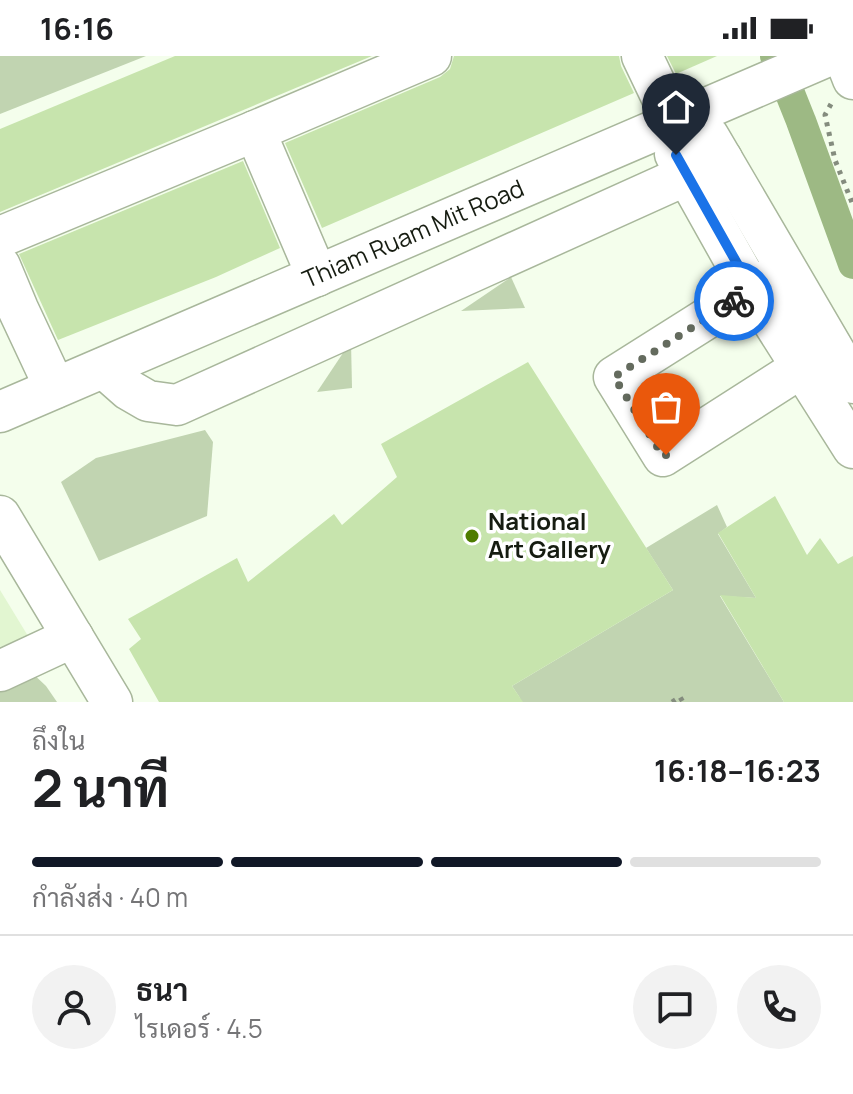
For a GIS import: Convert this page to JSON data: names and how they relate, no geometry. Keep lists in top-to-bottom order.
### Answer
{
  "streets": {
    "street": ["Thiam Ruam Mit Road"]
  },
  "places": ["National Art Gallery"],
  "page": {
    "status": "16:16",
    "heading": ["2 นาที", "ถึงใน", "16:18–16:23"],
    "panel": ["ธนา", "ไรเดอร์ · 4.5"],
    "bar": "กำลังส่ง · 40 m"
  }
}
